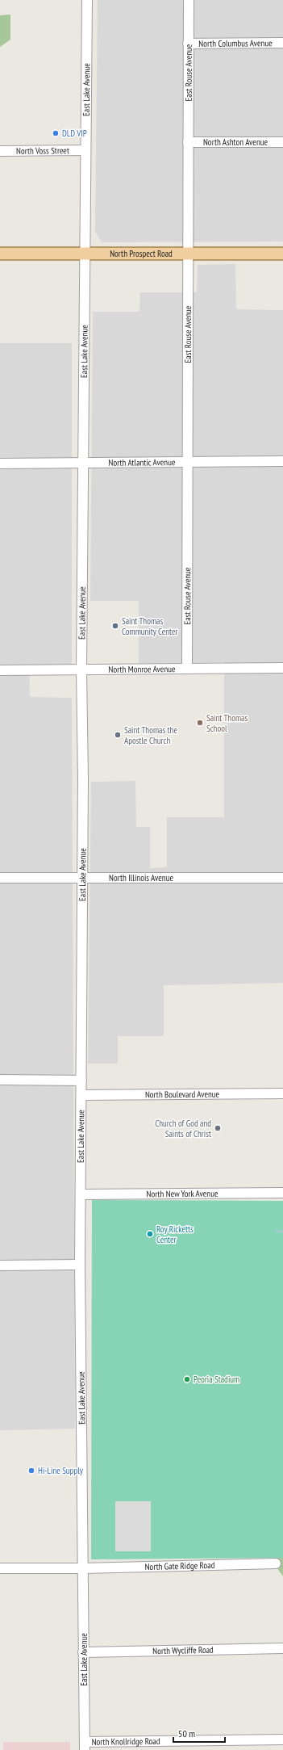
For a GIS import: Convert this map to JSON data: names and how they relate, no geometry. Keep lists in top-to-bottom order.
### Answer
{
  "streets": {
    "main road": ["North Prospect Road"],
    "street": [
      "North Columbus Avenue",
      "East Rouse Avenue",
      "East Lake Avenue",
      "North Ashton Avenue",
      "North Voss Street",
      "North Atlantic Avenue",
      "North Monroe Avenue",
      "North Illinois Avenue",
      "North Boulevard Avenue",
      "North New York Avenue",
      "North Gate Ridge Road",
      "North Wycliffe Road",
      "North Knollridge Road"
    ]
  },
  "crossings": [
    ["North Columbus Avenue", "East Rouse Avenue"],
    ["East Rouse Avenue", "North Ashton Avenue"],
    ["East Rouse Avenue", "North Prospect Road"],
    ["East Rouse Avenue", "North Atlantic Avenue"],
    ["East Rouse Avenue", "North Monroe Avenue"],
    ["East Lake Avenue", "North Voss Street"],
    ["East Lake Avenue", "North Prospect Road"],
    ["East Lake Avenue", "North Atlantic Avenue"],
    ["East Lake Avenue", "North Monroe Avenue"],
    ["East Lake Avenue", "North Illinois Avenue"],
    ["East Lake Avenue", "North Boulevard Avenue"],
    ["East Lake Avenue", "North New York Avenue"],
    ["East Lake Avenue", "North Gate Ridge Road"],
    ["East Lake Avenue", "North Wycliffe Road"],
    ["East Lake Avenue", "North Knollridge Road"]
  ],
  "places": [
    "DLD VIP",
    "Saint Thomas Community Center",
    "Saint Thomas School",
    "Saint Thomas the Apostle Church",
    "Church of God and Saints of Christ",
    "Roy Ricketts Center",
    "Peoria Stadium",
    "Hi-Line Supply"
  ],
  "scale_bar": "50 m"
}
